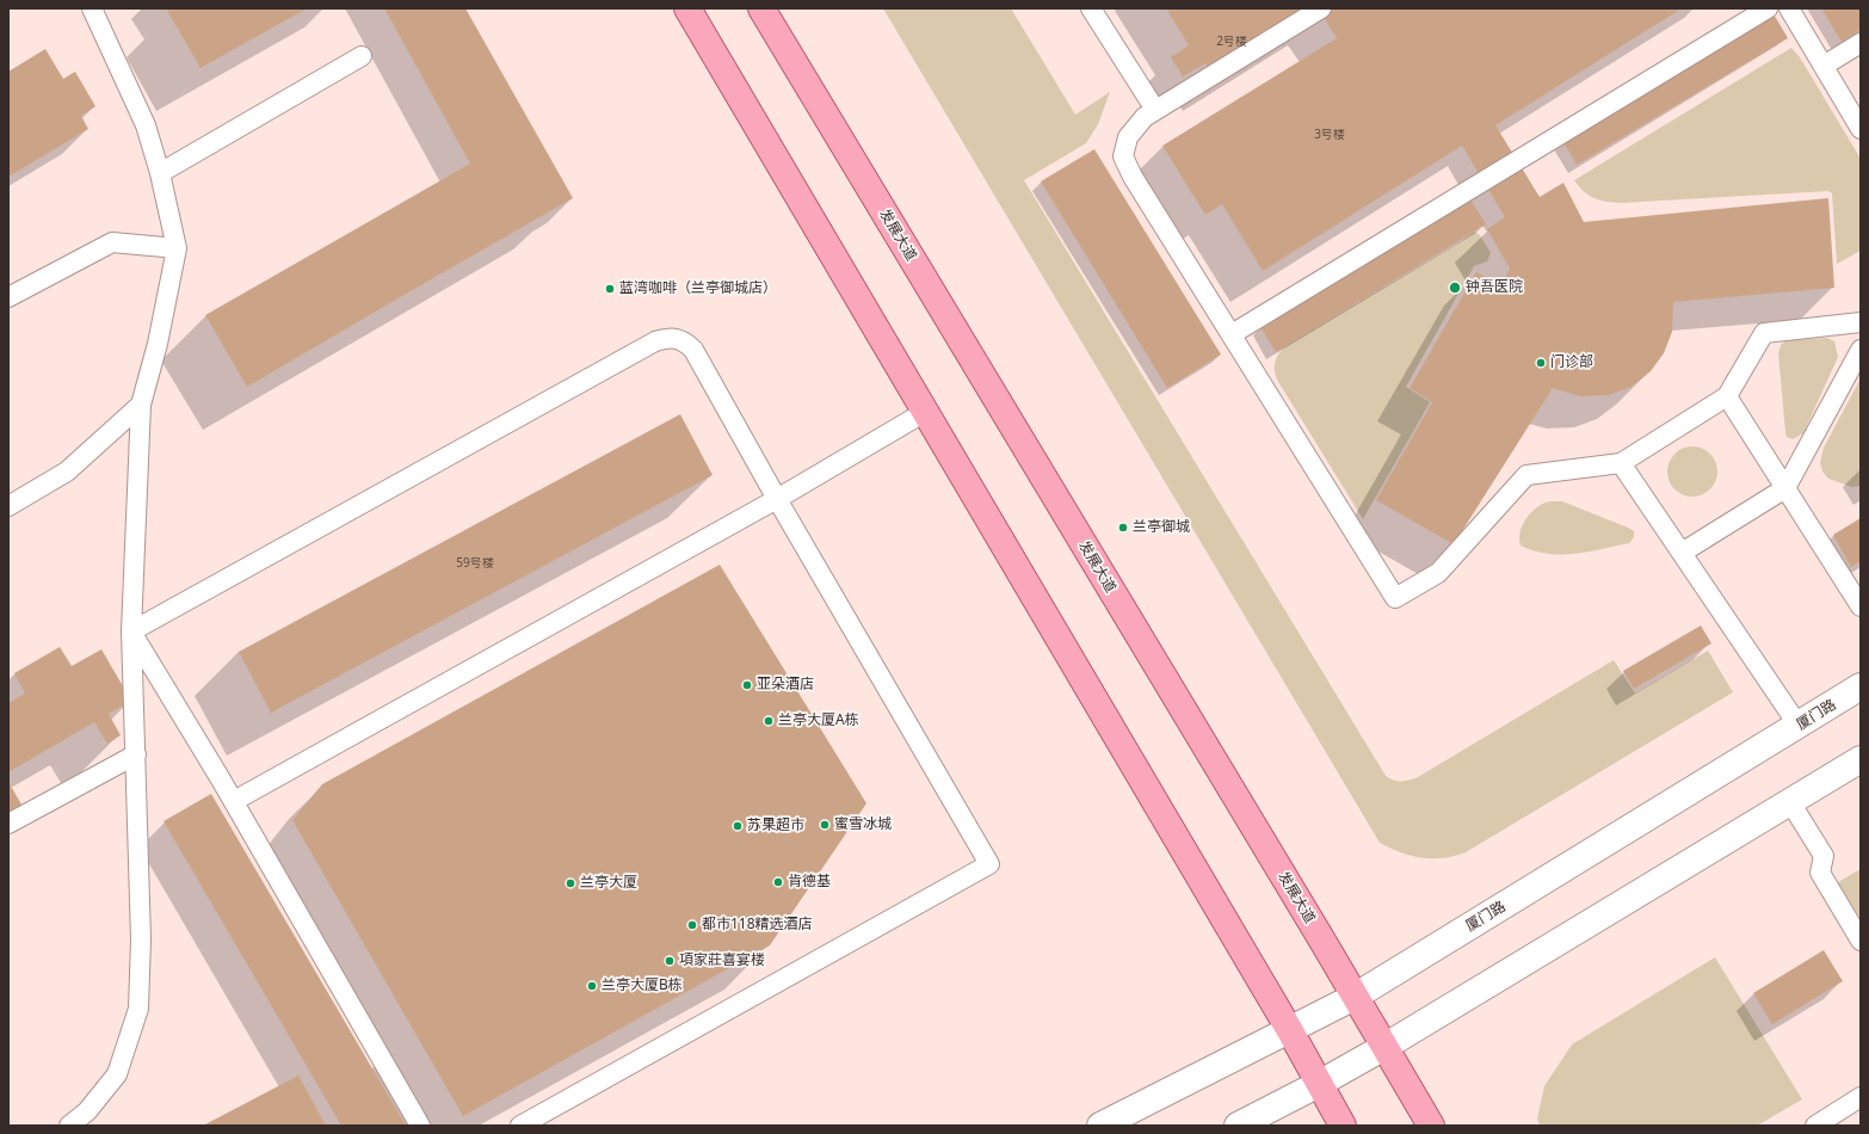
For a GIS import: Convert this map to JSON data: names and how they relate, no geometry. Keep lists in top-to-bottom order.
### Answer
{
  "streets": {
    "main road": ["发展大道"],
    "street": ["厦门路"]
  },
  "crossings": [
    ["发展大道", "厦门路"]
  ],
  "places": [
    "钟吾医院",
    "蓝湾咖啡（兰亭御城店）",
    "门诊部",
    "兰亭御城",
    "亚朵酒店",
    "兰亭大厦A栋",
    "蜜雪冰城",
    "苏果超市",
    "肯德基",
    "兰亭大厦",
    "都市118精选酒店",
    "項家莊喜宴楼",
    "兰亭大厦B栋"
  ],
  "house_numbers": ["2号楼", "3号楼", "59号楼"]
}
